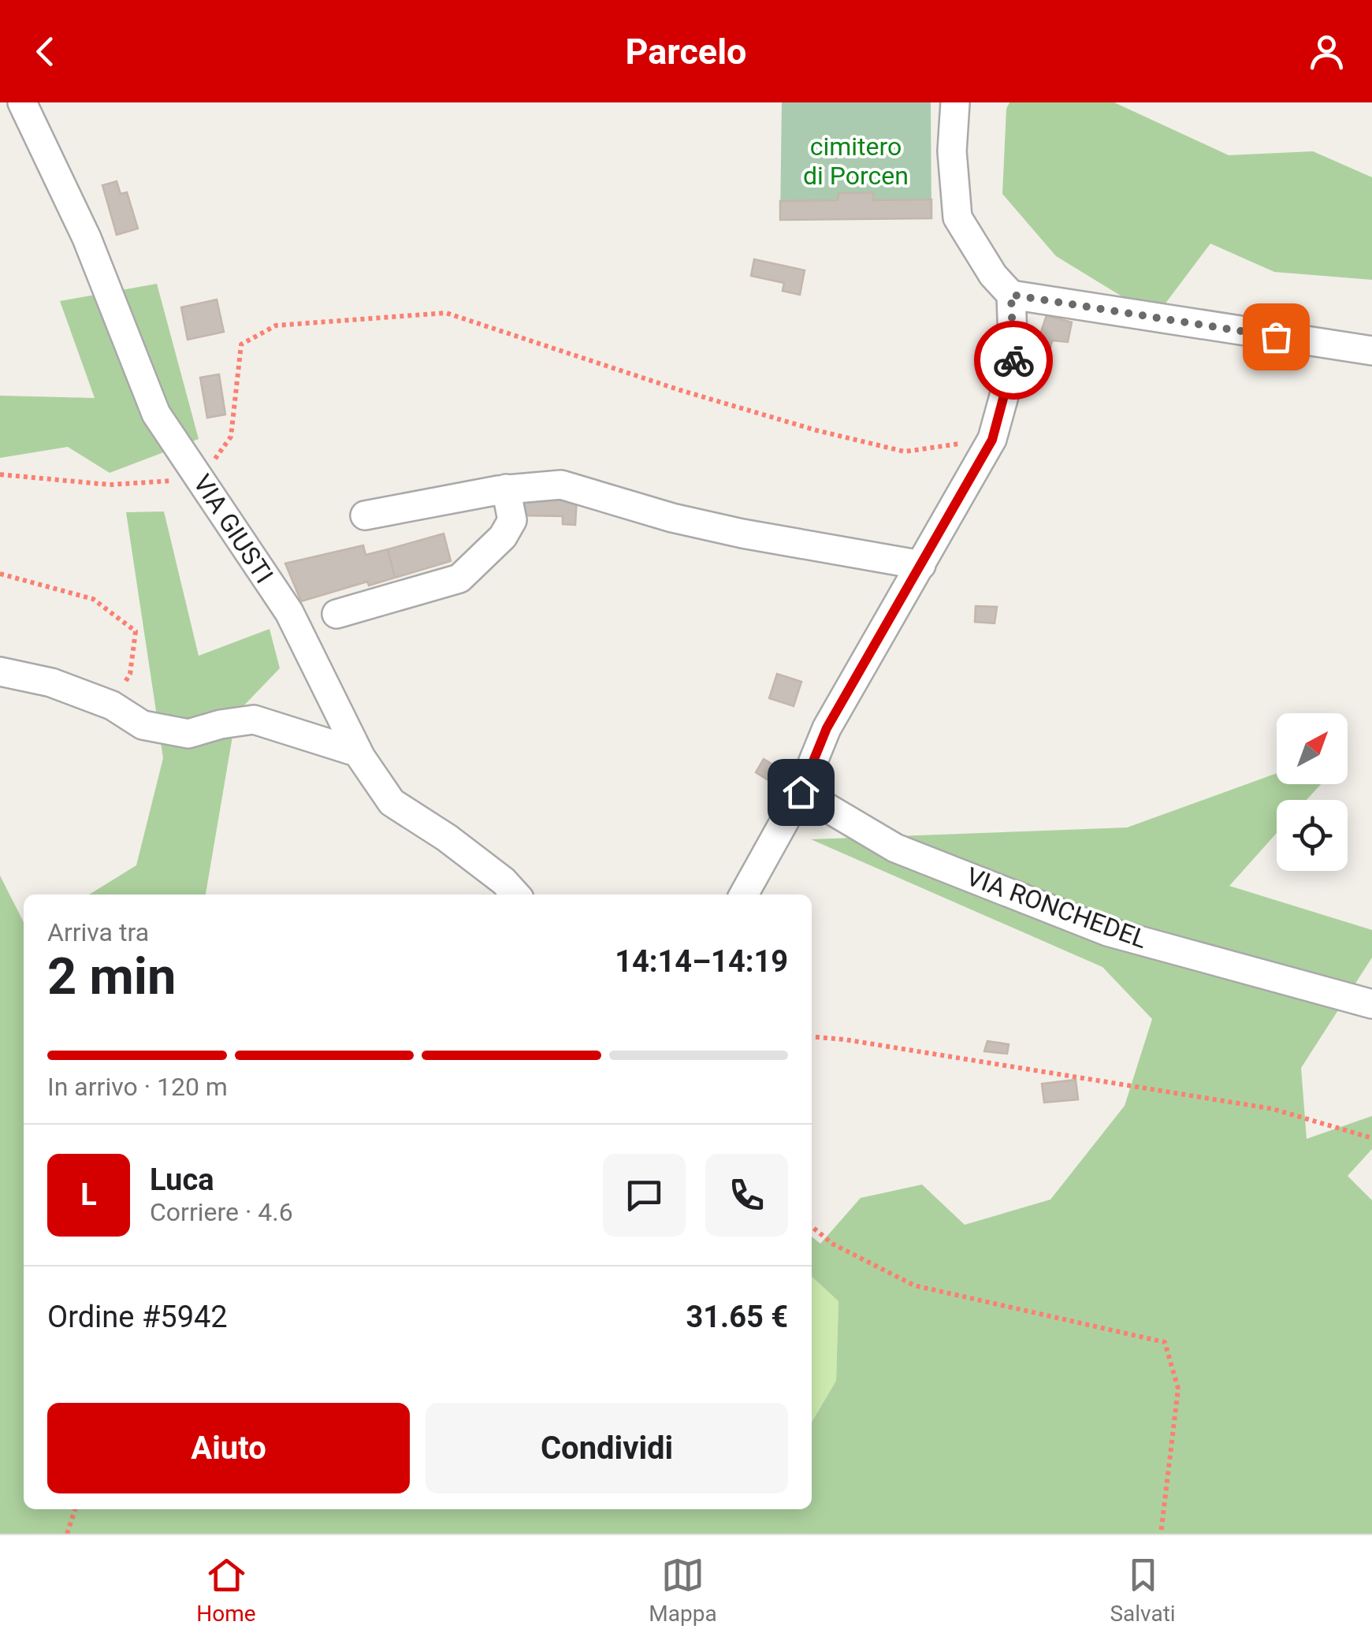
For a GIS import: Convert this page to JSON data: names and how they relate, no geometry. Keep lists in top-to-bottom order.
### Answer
{
  "streets": {
    "street": ["VIA GIUSTI", "VIA RONCHEDEL"]
  },
  "parks": ["cimitero di Porcen"],
  "north": "top right",
  "page": {
    "header": "Parcelo",
    "heading": ["2 min", "Arriva tra", "14:14–14:19"],
    "panel": [
      "Luca",
      "Corriere · 4.6",
      "Ordine #5942",
      "31.65 €"
    ],
    "bar": "In arrivo · 120 m",
    "round": "L",
    "buttons": ["Aiuto", "Condividi"],
    "tabs": ["Home", "Mappa", "Salvati"]
  }
}
